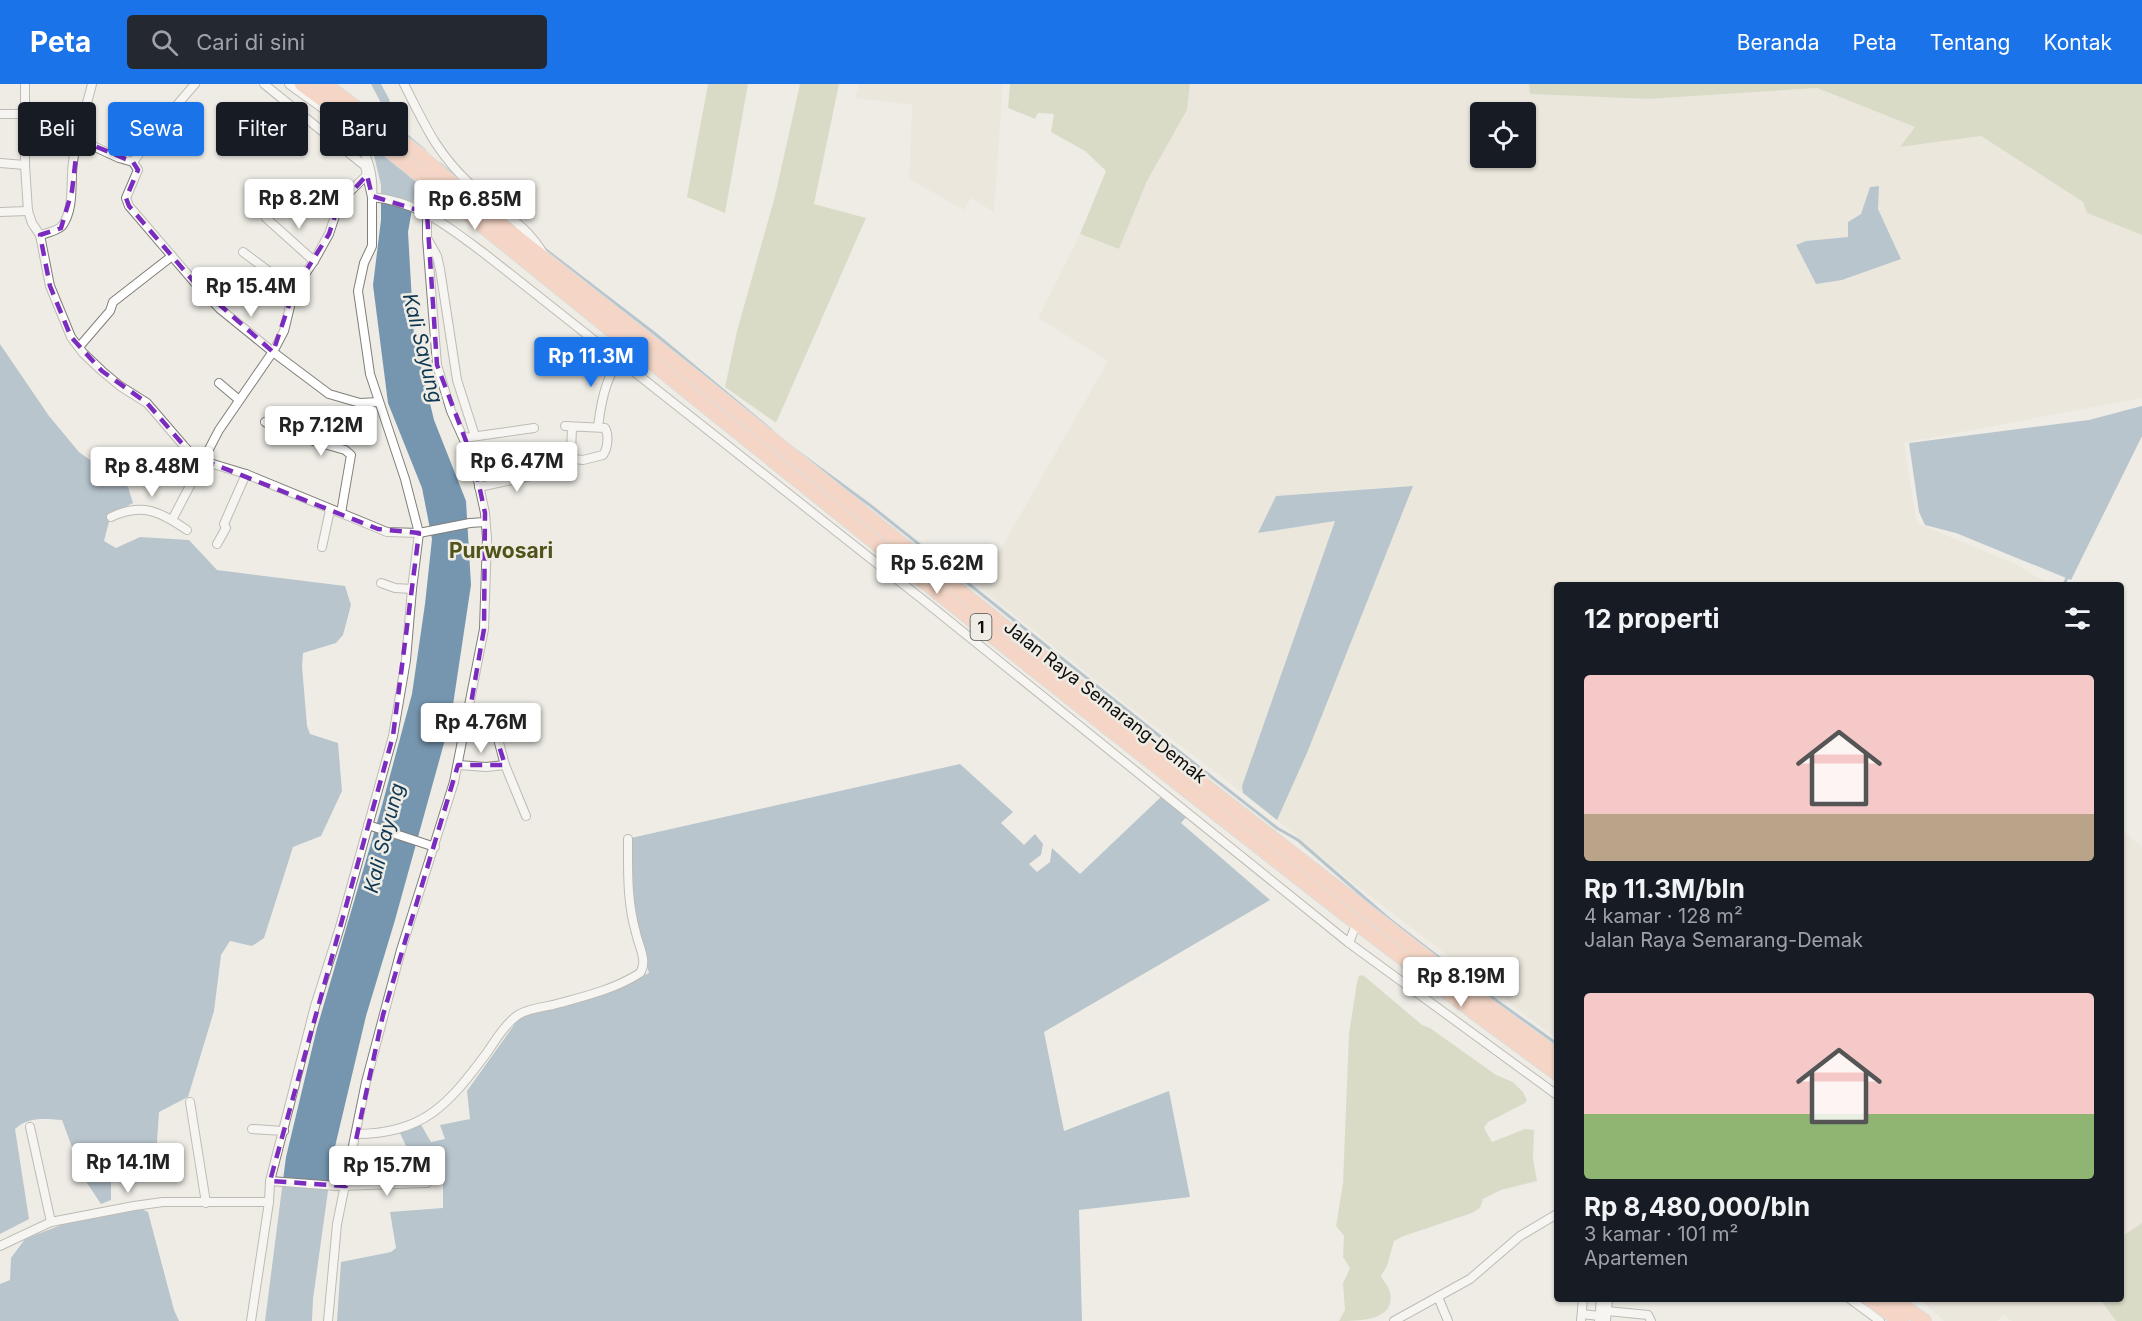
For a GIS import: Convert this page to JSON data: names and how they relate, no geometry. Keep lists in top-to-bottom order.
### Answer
{
  "streets": {
    "highway": ["1", "Jalan Raya Semarang-Demak"]
  },
  "crossings": [
    ["1", "Jalan Raya Semarang-Demak"]
  ],
  "districts": ["Purwosari"],
  "water": ["Kali Sayung"],
  "page": {
    "header": "Peta",
    "search": "Cari di sini",
    "nav": [
      "Beranda",
      "Peta",
      "Tentang",
      "Kontak"
    ],
    "chip": [
      "Beli",
      "Sewa",
      "Filter",
      "Baru"
    ],
    "price": [
      "Rp 8.2M",
      "Rp 6.85M",
      "Rp 15.4M",
      "Rp 11.3M",
      "Rp 7.12M",
      "Rp 6.47M",
      "Rp 8.48M",
      "Rp 5.62M",
      "Rp 4.76M",
      "Rp 8.19M",
      "Rp 14.1M",
      "Rp 15.7M"
    ],
    "heading": "12 properti",
    "list": [
      {
        "name": "Rp 11.3M/bln",
        "note": "4 kamar · 128 m² · Jalan Raya Semarang-Demak"
      },
      {
        "name": "Rp 8,480,000/bln",
        "note": "3 kamar · 101 m² · Apartemen"
      }
    ]
  }
}
